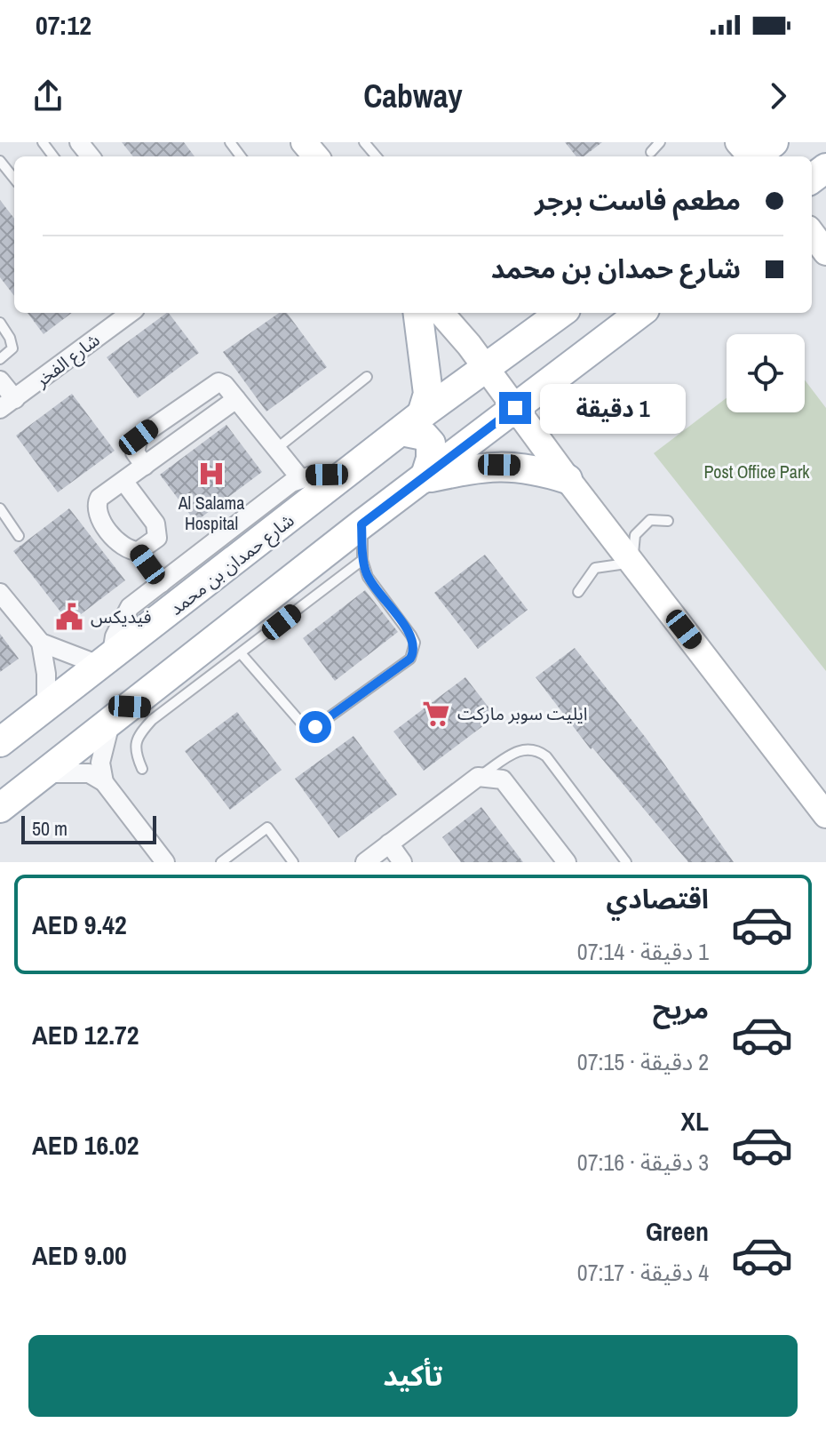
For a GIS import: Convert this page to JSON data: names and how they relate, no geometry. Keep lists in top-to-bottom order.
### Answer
{
  "streets": {
    "main road": ["شارع حمدان بن محمد"],
    "street": ["شارع الفخر"]
  },
  "parks": ["Post Office Park"],
  "places": {
    "hospital": ["Al Salama Hospital"],
    "public building": ["فيديكس"],
    "supermarket": ["ايليت سوبر ماركت"]
  },
  "scale_bar": "50 m",
  "page": {
    "status": "07:12",
    "header": "Cabway",
    "banner": ["مطعم فاست برجر", "شارع حمدان بن محمد"],
    "bubble": "1 دقيقة",
    "scale": "50 m",
    "list": [
      {
        "name": "اقتصادي",
        "note": "1 دقيقة · 07:14",
        "value": "AED 9.42"
      },
      {
        "name": "مريح",
        "note": "2 دقيقة · 07:15",
        "value": "AED 12.72"
      },
      {
        "name": "XL",
        "note": "3 دقيقة · 07:16",
        "value": "AED 16.02"
      },
      {
        "name": "Green",
        "note": "4 دقيقة · 07:17",
        "value": "AED 9.00"
      }
    ],
    "buttons": "تأكيد"
  }
}
